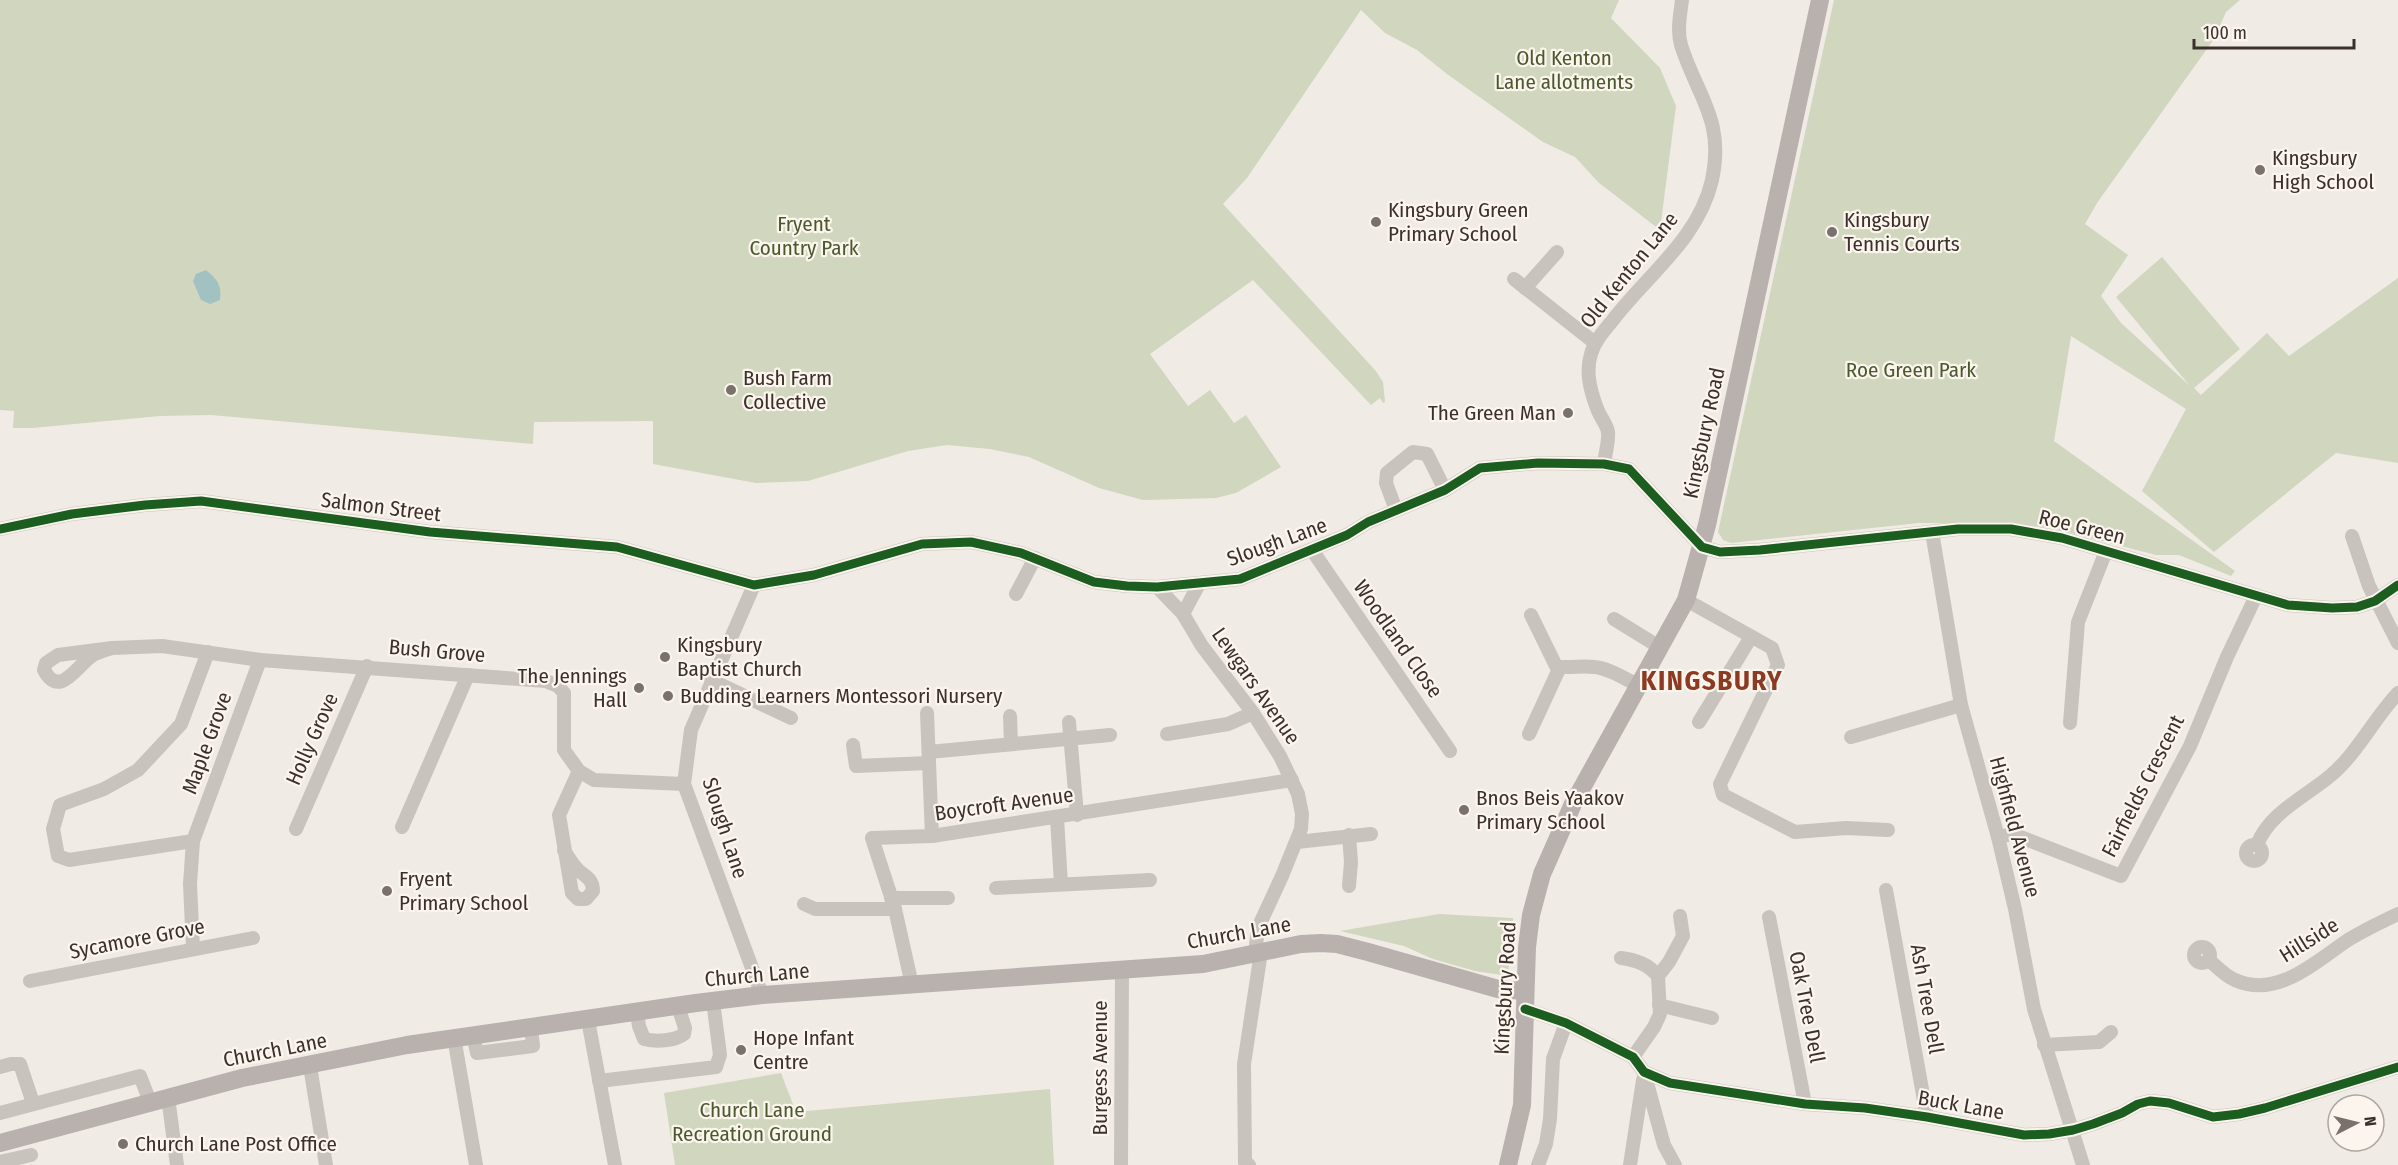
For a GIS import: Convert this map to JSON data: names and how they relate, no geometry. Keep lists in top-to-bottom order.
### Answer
{
  "streets": {
    "main road": ["Kingsbury Road", "Church Lane"],
    "street": [
      "Old Kenton Lane",
      "Salmon Street",
      "Roe Green",
      "Slough Lane",
      "Woodland Close",
      "Bush Grove",
      "Lewgars Avenue",
      "Holly Grove",
      "Maple Grove",
      "Fairfields Crescent",
      "Boycroft Avenue",
      "Highfield Avenue",
      "Sycamore Grove",
      "Hillside",
      "Ash Tree Dell",
      "Oak Tree Dell",
      "Burgess Avenue",
      "Buck Lane"
    ]
  },
  "crossings": [
    ["Old Kenton Lane", "Slough Lane"],
    ["Kingsbury Road", "Roe Green"],
    ["Kingsbury Road", "Slough Lane"],
    ["Kingsbury Road", "Church Lane"],
    ["Salmon Street", "Slough Lane"],
    ["Roe Green", "Slough Lane"],
    ["Roe Green", "Fairfields Crescent"],
    ["Roe Green", "Highfield Avenue"],
    ["Slough Lane", "Woodland Close"],
    ["Slough Lane", "Lewgars Avenue"],
    ["Slough Lane", "Church Lane"],
    ["Bush Grove", "Holly Grove"],
    ["Bush Grove", "Maple Grove"],
    ["Lewgars Avenue", "Boycroft Avenue"],
    ["Lewgars Avenue", "Church Lane"],
    ["Maple Grove", "Sycamore Grove"],
    ["Fairfields Crescent", "Highfield Avenue"],
    ["Boycroft Avenue", "Church Lane"],
    ["Highfield Avenue", "Buck Lane"],
    ["Church Lane", "Burgess Avenue"],
    ["Ash Tree Dell", "Buck Lane"],
    ["Oak Tree Dell", "Buck Lane"]
  ],
  "districts": ["KINGSBURY"],
  "parks": [
    "Old Kenton Lane allotments",
    "Fryent Country Park",
    "Roe Green Park",
    "Church Lane Recreation Ground"
  ],
  "places": [
    "Kingsbury High School",
    "Kingsbury Green Primary School",
    "Kingsbury Tennis Courts",
    "Bush Farm Collective",
    "The Green Man",
    "Kingsbury Baptist Church",
    "The Jennings Hall",
    "Budding Learners Montessori Nursery",
    "Bnos Beis Yaakov Primary School",
    "Fryent Primary School",
    "Hope Infant Centre",
    "Church Lane Post Office"
  ],
  "scale_bar": "100 m",
  "north": "right"
}
